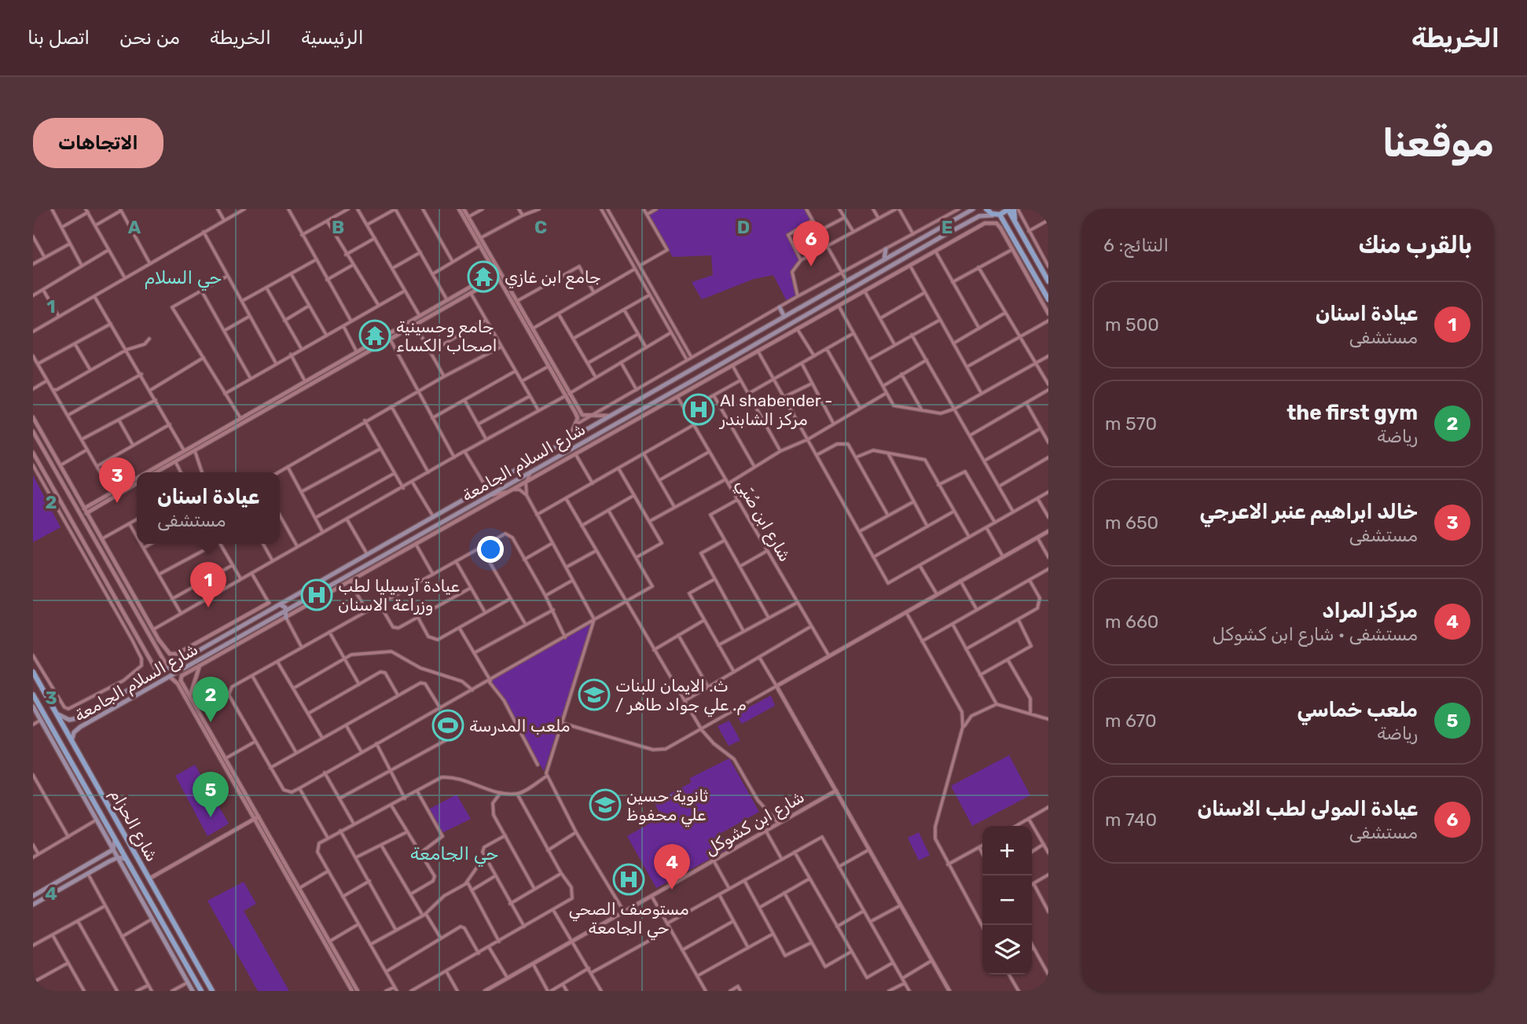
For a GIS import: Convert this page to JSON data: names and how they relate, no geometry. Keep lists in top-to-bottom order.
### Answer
{
  "streets": {
    "main road": ["شارع السلام الجامعة", "شارع الحزام"],
    "street": ["شارع ابن صُبّي", "شارع ابن كشوكل"]
  },
  "crossings": [
    ["شارع السلام الجامعة", "شارع الحزام"]
  ],
  "districts": ["حي السلام", "حي الجامعة"],
  "places": {
    "temple": ["جامع ابن غازي", "جامع وحسينية اصحاب الكساء"],
    "hospital": ["Al shabender - مركز الشابندر", "عيادة آرسيليا لطب وزراعة الاسنان", "مستوصف الصحي حي الجامعة"],
    "school or university": ["ث. الايمان للبنات / م. علي جواد طاهر", "ثانوية حسين علي محفوظ"],
    "sports": ["ملعب المدرسة"]
  },
  "page": {
    "header": "الخريطة",
    "nav": [
      "الرئيسية",
      "الخريطة",
      "من نحن",
      "اتصل بنا"
    ],
    "buttons": "الاتجاهات",
    "title": "موقعنا",
    "heading": ["بالقرب منك", "النتائج: 6"],
    "pins": [
      "6",
      "3",
      "1",
      "2",
      "5",
      "4"
    ],
    "list": [
      {
        "mark": "1",
        "name": "عيادة اسنان",
        "note": "مستشفى",
        "value": "500 m"
      },
      {
        "mark": "2",
        "name": "the first gym",
        "note": "رياضة",
        "value": "570 m"
      },
      {
        "mark": "3",
        "name": "خالد ابراهيم عنبر الاعرجي",
        "note": "مستشفى",
        "value": "650 m"
      },
      {
        "mark": "4",
        "name": "مركز المراد",
        "note": "مستشفى · شارع ابن كشوكل",
        "value": "660 m"
      },
      {
        "mark": "5",
        "name": "ملعب خماسي",
        "note": "رياضة",
        "value": "670 m"
      },
      {
        "mark": "6",
        "name": "عيادة المولى لطب الاسنان",
        "note": "مستشفى",
        "value": "740 m"
      }
    ],
    "popup": ["عيادة اسنان", "مستشفى"],
    "map_buttons": ["+", "−"]
  },
  "grid": {
    "columns": [
      "A",
      "B",
      "C",
      "D",
      "E"
    ],
    "rows": [
      "1",
      "2",
      "3",
      "4"
    ]
  }
}
